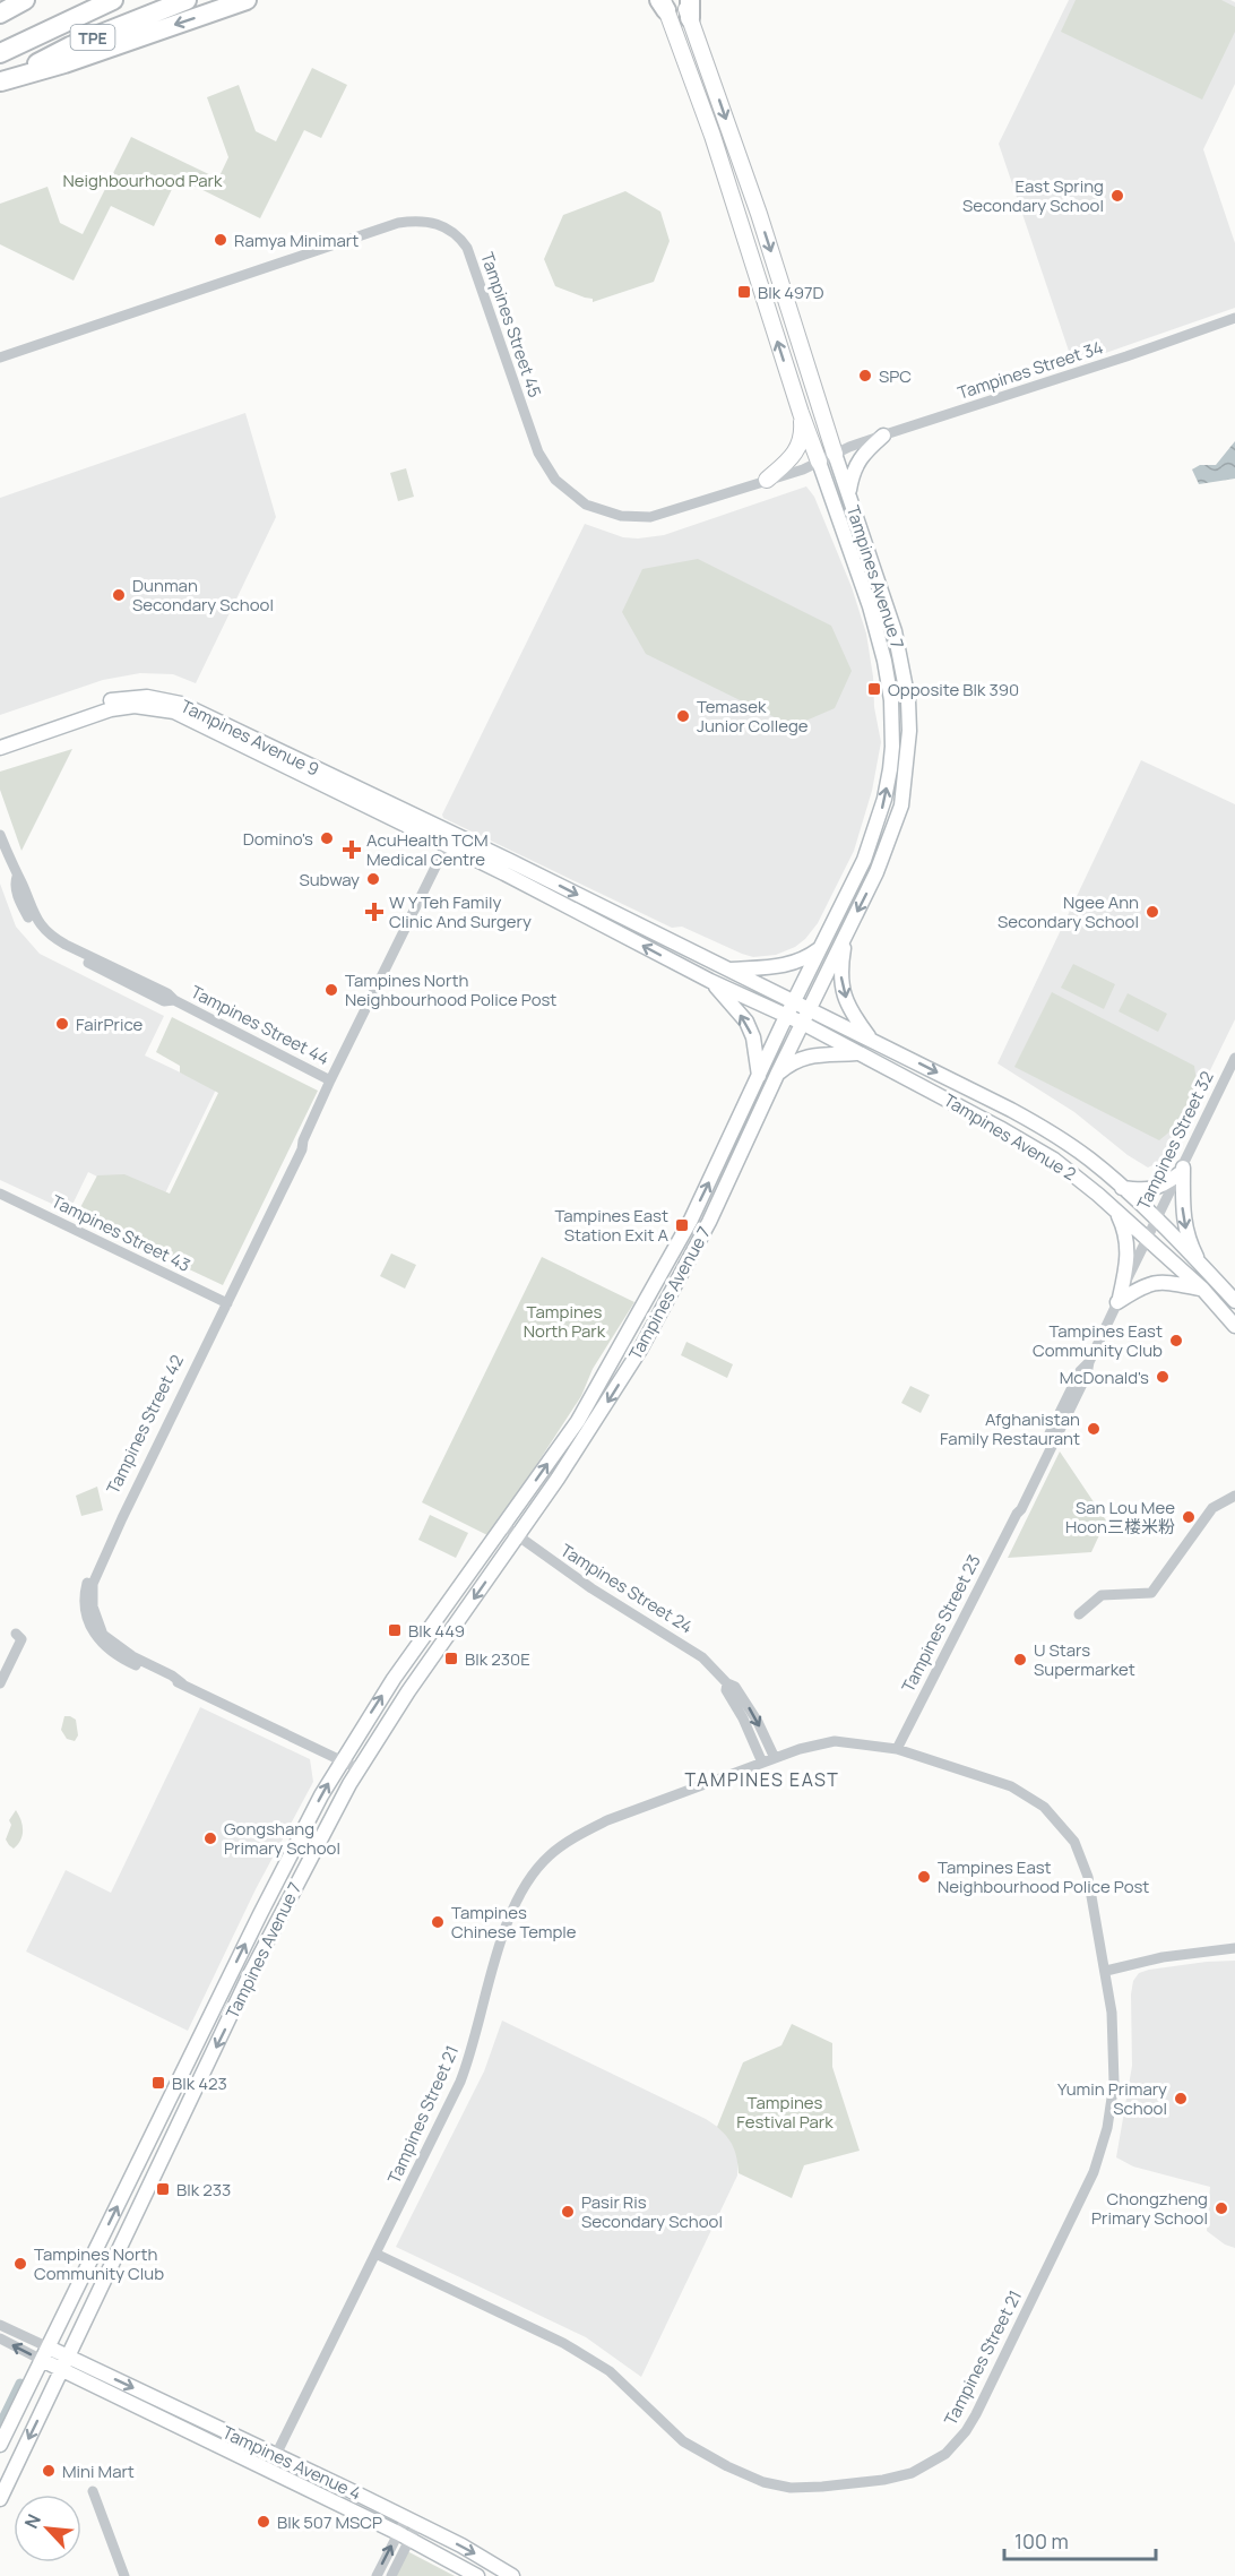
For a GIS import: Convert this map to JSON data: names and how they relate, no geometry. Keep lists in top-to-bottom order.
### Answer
{
  "streets": {
    "highway": ["TPE"],
    "main road": [
      "Tampines Avenue 7",
      "Tampines Avenue 9",
      "Tampines Avenue 2",
      "Tampines Avenue 4"
    ],
    "street": [
      "Tampines Street 45",
      "Tampines Street 34",
      "Tampines Street 44",
      "Tampines Street 32",
      "Tampines Street 43",
      "Tampines Street 42",
      "Tampines Street 24",
      "Tampines Street 23",
      "Tampines Street 21"
    ]
  },
  "crossings": [
    ["Tampines Street 45", "Tampines Street 34"],
    ["Tampines Street 45", "Tampines Avenue 7"],
    ["Tampines Street 34", "Tampines Avenue 7"],
    ["Tampines Avenue 7", "Tampines Avenue 9"],
    ["Tampines Avenue 7", "Tampines Avenue 2"],
    ["Tampines Avenue 7", "Tampines Street 42"],
    ["Tampines Avenue 7", "Tampines Street 24"],
    ["Tampines Avenue 7", "Tampines Avenue 4"],
    ["Tampines Avenue 9", "Tampines Avenue 2"],
    ["Tampines Avenue 9", "Tampines Street 42"],
    ["Tampines Street 44", "Tampines Street 42"],
    ["Tampines Avenue 2", "Tampines Street 32"],
    ["Tampines Avenue 2", "Tampines Street 23"],
    ["Tampines Street 32", "Tampines Street 23"],
    ["Tampines Street 43", "Tampines Street 42"],
    ["Tampines Street 24", "Tampines Street 21"],
    ["Tampines Street 23", "Tampines Street 21"],
    ["Tampines Street 21", "Tampines Avenue 4"]
  ],
  "districts": ["TAMPINES EAST"],
  "parks": ["Neighbourhood Park", "Tampines North Park", "Tampines Festival Park"],
  "places": {
    "other": [
      "East Spring Secondary School",
      "Ramya Minimart",
      "SPC",
      "Dunman Secondary School",
      "Temasek Junior College",
      "Domino's",
      "Subway",
      "Ngee Ann Secondary School",
      "Tampines North Neighbourhood Police Post",
      "FairPrice",
      "Tampines East Community Club",
      "McDonald's",
      "Afghanistan Family Restaurant",
      "San Lou Mee Hoon三楼米粉",
      "U Stars Supermarket",
      "Gongshang Primary School",
      "Tampines East Neighbourhood Police Post",
      "Tampines Chinese Temple",
      "Yumin Primary School",
      "Chongzheng Primary School",
      "Pasir Ris Secondary School",
      "Tampines North Community Club",
      "Mini Mart",
      "Blk 507 MSCP"
    ],
    "transit": [
      "Blk 497D",
      "Opposite Blk 390",
      "Tampines East Station Exit A",
      "Blk 449",
      "Blk 230E",
      "Blk 423",
      "Blk 233"
    ],
    "health": ["AcuHealth TCM Medical Centre", "W Y Teh Family Clinic And Surgery"]
  },
  "scale_bar": "100 m",
  "north": "top left"
}
